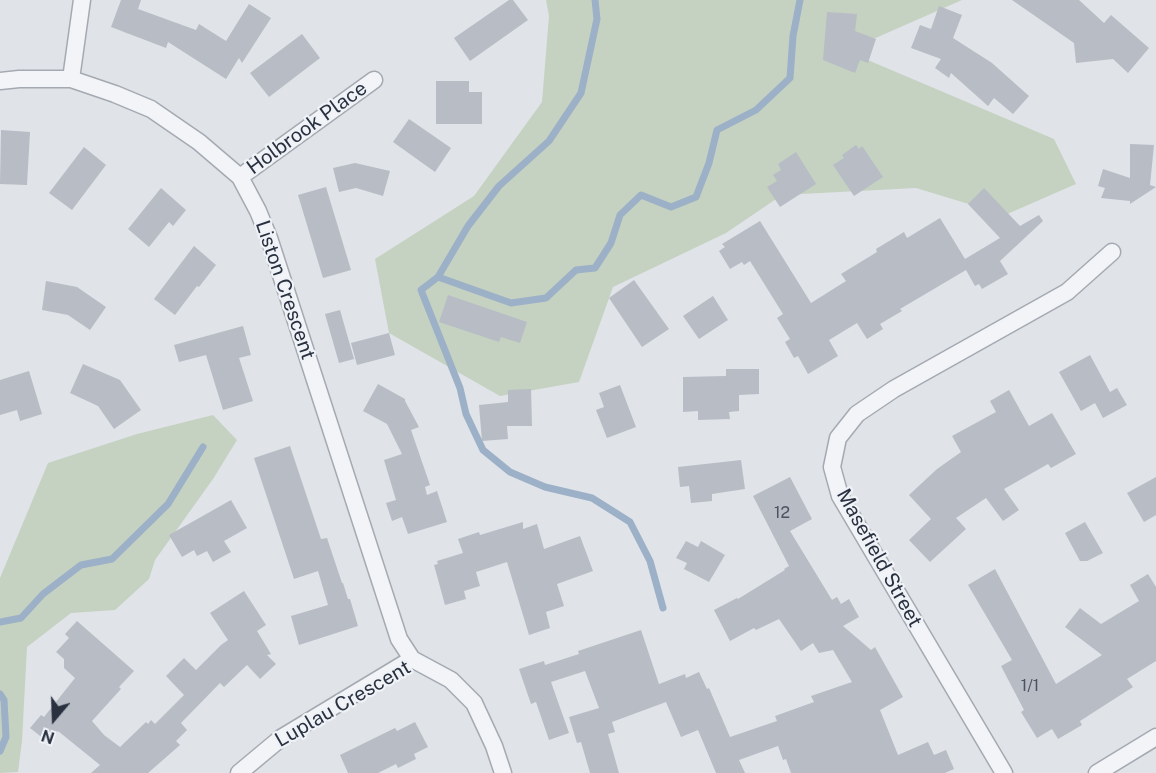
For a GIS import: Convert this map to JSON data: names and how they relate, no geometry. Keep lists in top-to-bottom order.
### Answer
{
  "streets": {
    "street": [
      "Holbrook Place",
      "Liston Crescent",
      "Masefield Street",
      "Luplau Crescent"
    ]
  },
  "crossings": [
    ["Holbrook Place", "Liston Crescent"],
    ["Liston Crescent", "Luplau Crescent"]
  ],
  "house_numbers": ["12", "1/1"],
  "north": "bottom"
}
